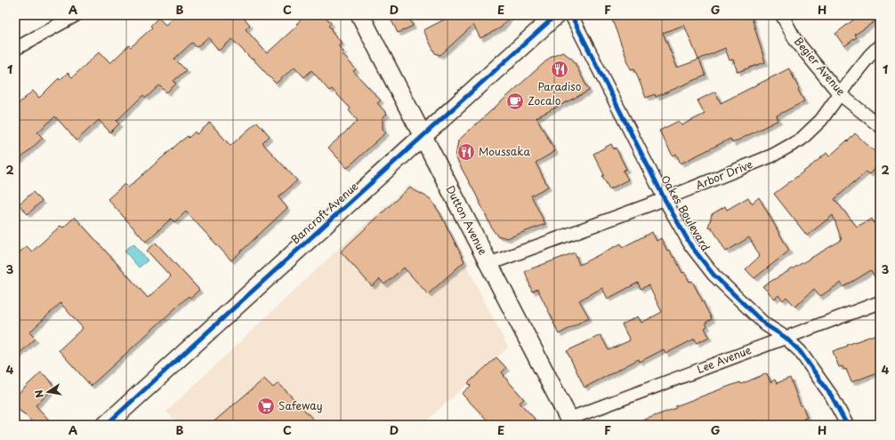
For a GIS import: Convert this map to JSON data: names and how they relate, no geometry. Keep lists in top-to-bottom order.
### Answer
{
  "streets": {
    "main road": ["Bancroft Avenue", "Dutton Avenue"],
    "street": [
      "Begier Avenue",
      "Arbor Drive",
      "Oakes Boulevard",
      "Lee Avenue"
    ]
  },
  "crossings": [
    ["Begier Avenue", "Arbor Drive"],
    ["Arbor Drive", "Oakes Boulevard"],
    ["Arbor Drive", "Dutton Avenue"],
    ["Bancroft Avenue", "Dutton Avenue"],
    ["Oakes Boulevard", "Lee Avenue"],
    ["Dutton Avenue", "Lee Avenue"]
  ],
  "places": {
    "restaurant": ["Paradiso", "Moussaka"],
    "cafe": ["Zocalo"],
    "supermarket": ["Safeway"]
  },
  "north": "left",
  "grid": {
    "columns": [
      "A",
      "B",
      "C",
      "D",
      "E",
      "F",
      "G",
      "H"
    ],
    "rows": [
      "1",
      "2",
      "3",
      "4"
    ]
  }
}
